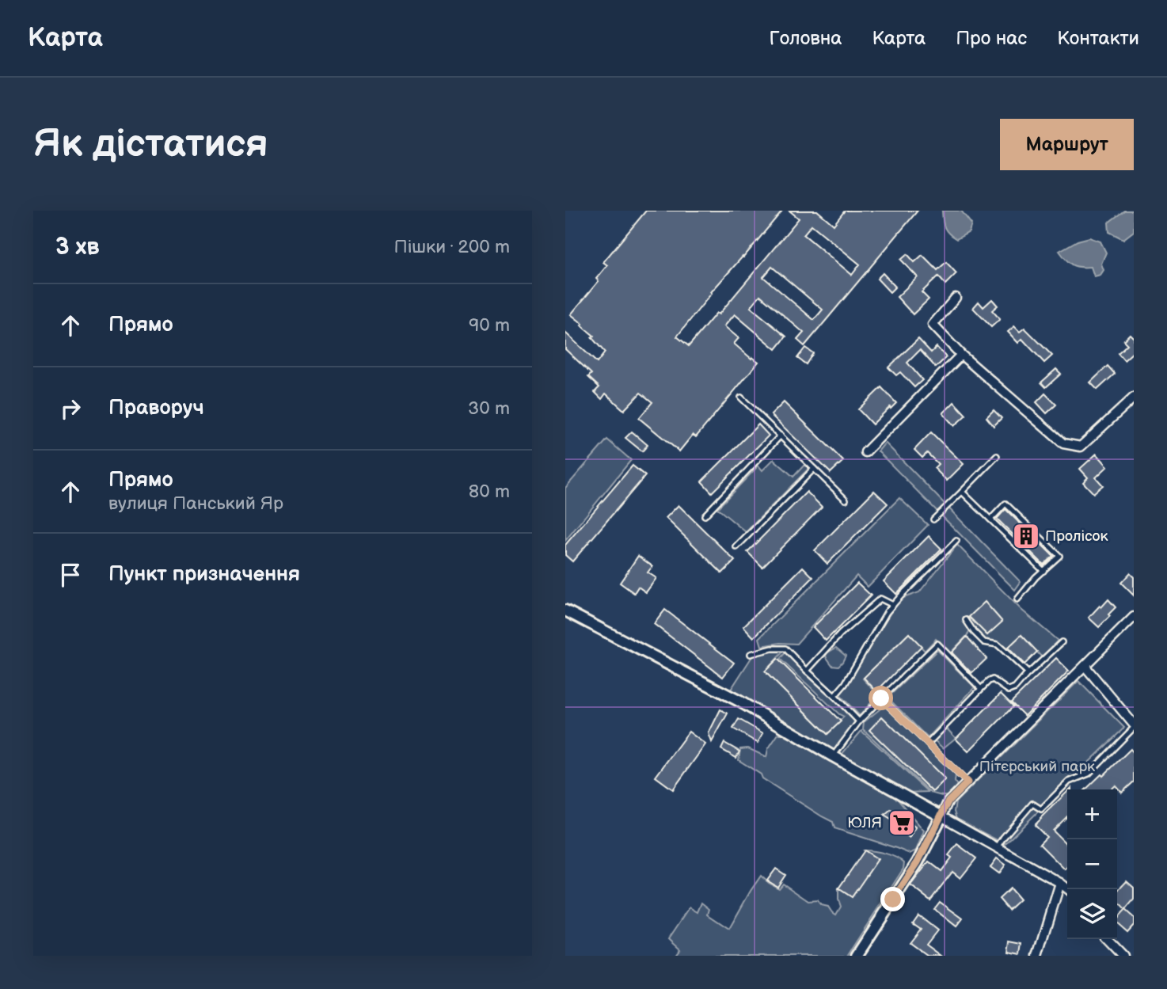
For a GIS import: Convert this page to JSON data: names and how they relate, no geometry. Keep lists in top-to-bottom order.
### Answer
{
  "parks": ["Пітєрський парк"],
  "places": {
    "building": ["Пролісок"],
    "supermarket": ["ЮЛЯ"]
  },
  "page": {
    "header": "Карта",
    "nav": [
      "Головна",
      "Карта",
      "Про нас",
      "Контакти"
    ],
    "buttons": "Маршрут",
    "title": "Як дістатися",
    "heading": ["3 хв", "Пішки · 200 m"],
    "list": [
      ["Прямо", "90 m"],
      ["Праворуч", "30 m"],
      ["Прямо", "вулиця Панський Яр", "80 m"],
      "Пункт призначення"
    ],
    "map_buttons": ["+", "−"]
  }
}
